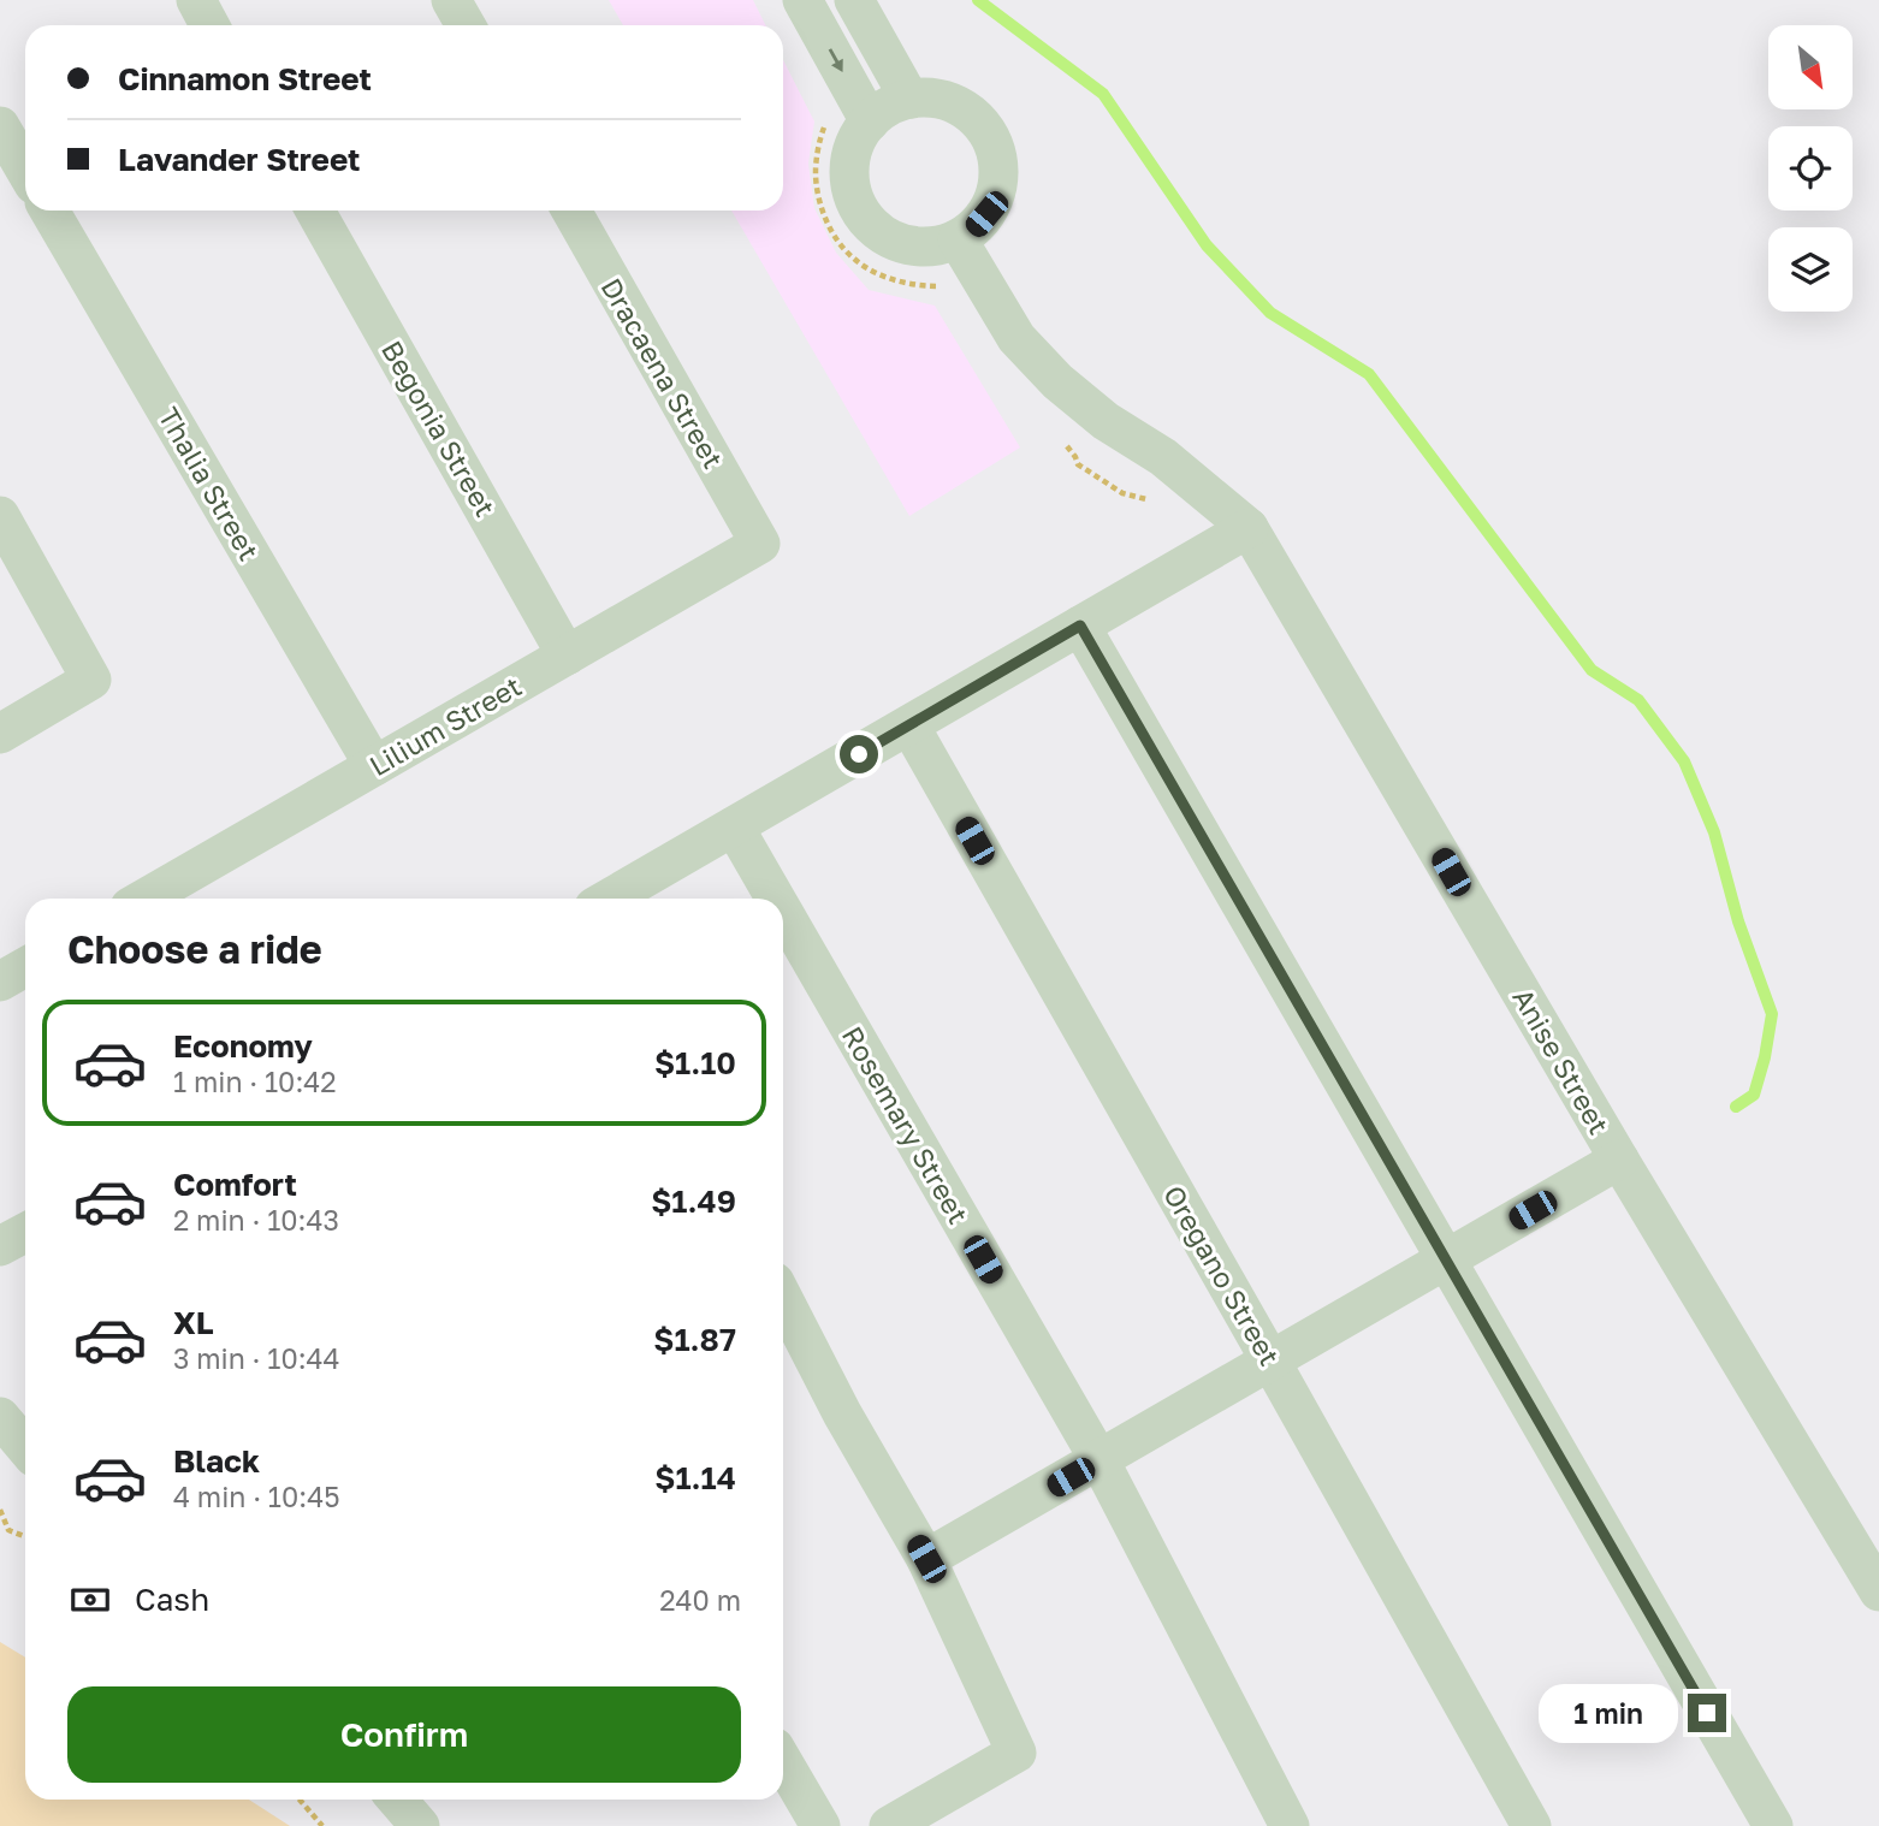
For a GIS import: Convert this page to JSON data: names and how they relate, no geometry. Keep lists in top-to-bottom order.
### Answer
{
  "streets": {
    "street": [
      "Dracaena Street",
      "Begonia Street",
      "Thalia Street",
      "Lilium Street",
      "Anise Street",
      "Rosemary Street",
      "Oregano Street"
    ]
  },
  "crossings": [
    ["Dracaena Street", "Lilium Street"],
    ["Begonia Street", "Lilium Street"],
    ["Thalia Street", "Lilium Street"]
  ],
  "north": "bottom right",
  "page": {
    "banner": ["Cinnamon Street", "Lavander Street"],
    "heading": "Choose a ride",
    "list": [
      {
        "name": "Economy",
        "note": "1 min · 10:42",
        "value": "$1.10"
      },
      {
        "name": "Comfort",
        "note": "2 min · 10:43",
        "value": "$1.49"
      },
      {
        "name": "XL",
        "note": "3 min · 10:44",
        "value": "$1.87"
      },
      {
        "name": "Black",
        "note": "4 min · 10:45",
        "value": "$1.14"
      }
    ],
    "pay": ["Cash", "240 m"],
    "buttons": "Confirm",
    "bubble": "1 min"
  }
}
